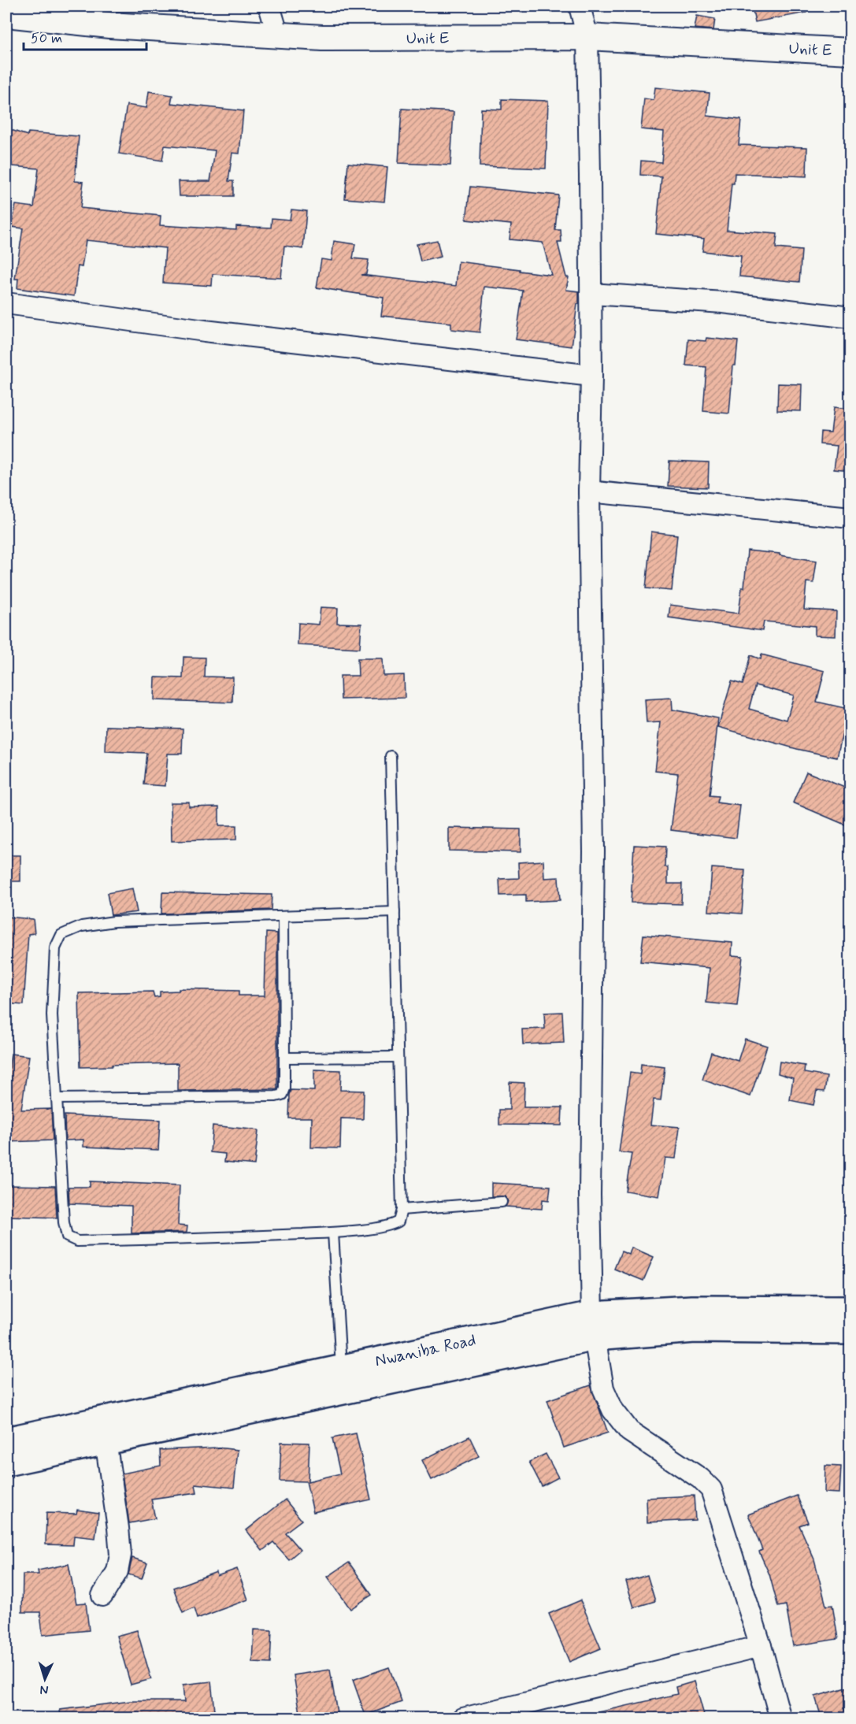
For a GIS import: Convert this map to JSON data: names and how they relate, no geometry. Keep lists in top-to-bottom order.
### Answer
{
  "streets": {
    "main road": ["Nwaniba Road"],
    "street": ["Unit E"]
  },
  "scale_bar": "50 m",
  "north": "bottom"
}
